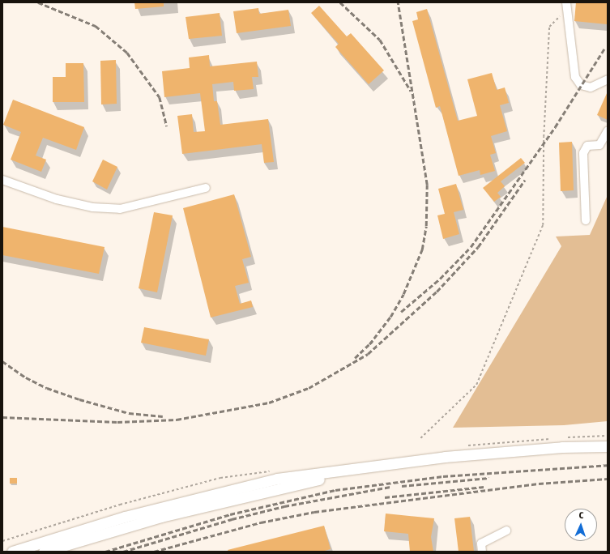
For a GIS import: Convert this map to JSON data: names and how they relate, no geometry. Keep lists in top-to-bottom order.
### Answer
{
  "north": "top"
}
